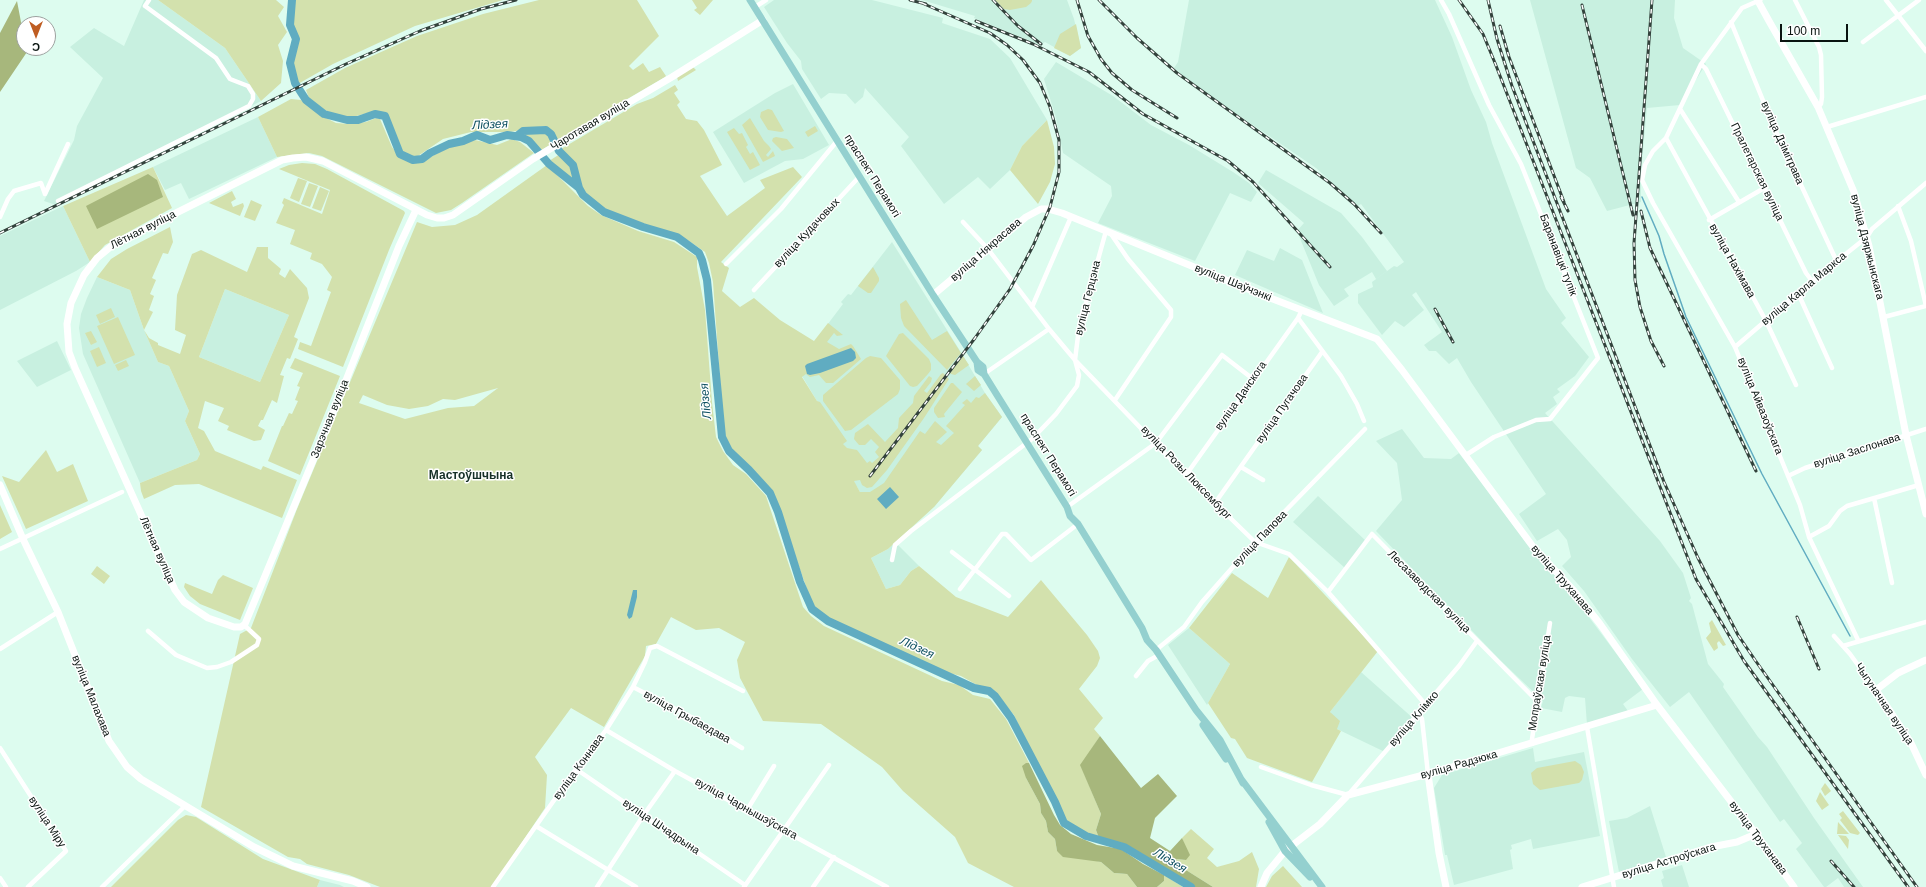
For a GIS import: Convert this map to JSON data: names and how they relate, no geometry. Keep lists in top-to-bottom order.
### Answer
{
  "streets": {
    "main road": ["праспект Перамогі"],
    "street": [
      "Чаротавая вуліца",
      "вуліца Дзімітрава",
      "Пралетарская вуліца",
      "Лётная вуліца",
      "вуліца Кудачовых",
      "вуліца Дзяржынскага",
      "вуліца Някрасава",
      "Баранавіцкі тупік",
      "вуліца Нахімава",
      "вуліца Шаўчэнкі",
      "вуліца Карла Маркса",
      "вуліца Герцэна",
      "вуліца Данскога",
      "вуліца Айвазоўскага",
      "вуліца Пугачова",
      "Зарэчная вуліца",
      "вуліца Заслонава",
      "вуліца Розы Люксембург",
      "вуліца Папова",
      "вуліца Труханава",
      "Лесазаводская вуліца",
      "Мопраўская вуліца",
      "вуліца Малахава",
      "Чыгуначная вуліца",
      "вуліца Грыбаедава",
      "вуліца Клімко",
      "вуліца Радзюка",
      "вуліца Коннава",
      "вуліца Чарнышэўскага",
      "вуліца Міру",
      "вуліца Шчадрына",
      "вуліца Астроўскага"
    ]
  },
  "crossings": [
    ["Чаротавая вуліца", "праспект Перамогі"],
    ["Чаротавая вуліца", "Лётная вуліца"],
    ["Чаротавая вуліца", "Зарэчная вуліца"],
    ["вуліца Дзімітрава", "вуліца Карла Маркса"],
    ["Пралетарская вуліца", "вуліца Карла Маркса"],
    ["праспект Перамогі", "вуліца Кудачовых"],
    ["праспект Перамогі", "вуліца Някрасава"],
    ["праспект Перамогі", "вуліца Герцэна"],
    ["праспект Перамогі", "вуліца Папова"],
    ["Лётная вуліца", "Зарэчная вуліца"],
    ["вуліца Дзяржынскага", "вуліца Карла Маркса"],
    ["вуліца Дзяржынскага", "вуліца Заслонава"],
    ["вуліца Някрасава", "вуліца Шаўчэнкі"],
    ["вуліца Някрасава", "вуліца Розы Люксембург"],
    ["Баранавіцкі тупік", "вуліца Труханава"],
    ["вуліца Нахімава", "вуліца Карла Маркса"],
    ["вуліца Нахімава", "вуліца Айвазоўскага"],
    ["вуліца Шаўчэнкі", "вуліца Герцэна"],
    ["вуліца Шаўчэнкі", "вуліца Труханава"],
    ["вуліца Карла Маркса", "вуліца Айвазоўскага"],
    ["вуліца Герцэна", "вуліца Розы Люксембург"],
    ["вуліца Данскога", "вуліца Розы Люксембург"],
    ["вуліца Айвазоўскага", "вуліца Заслонава"],
    ["вуліца Пугачова", "вуліца Розы Люксембург"],
    ["вуліца Розы Люксембург", "вуліца Папова"],
    ["вуліца Розы Люксембург", "Лесазаводская вуліца"],
    ["вуліца Розы Люксембург", "вуліца Клімко"],
    ["вуліца Труханава", "вуліца Радзюка"],
    ["вуліца Труханава", "вуліца Астроўскага"],
    ["Лесазаводская вуліца", "Мопраўская вуліца"],
    ["Лесазаводская вуліца", "вуліца Клімко"],
    ["Мопраўская вуліца", "вуліца Радзюка"],
    ["вуліца Грыбаедава", "вуліца Коннава"],
    ["вуліца Клімко", "вуліца Радзюка"],
    ["вуліца Коннава", "вуліца Чарнышэўскага"],
    ["вуліца Коннава", "вуліца Шчадрына"]
  ],
  "districts": ["Мастоўшчына"],
  "water": ["Лідзея"],
  "scale_bar": "100 m",
  "north": "bottom"
}
